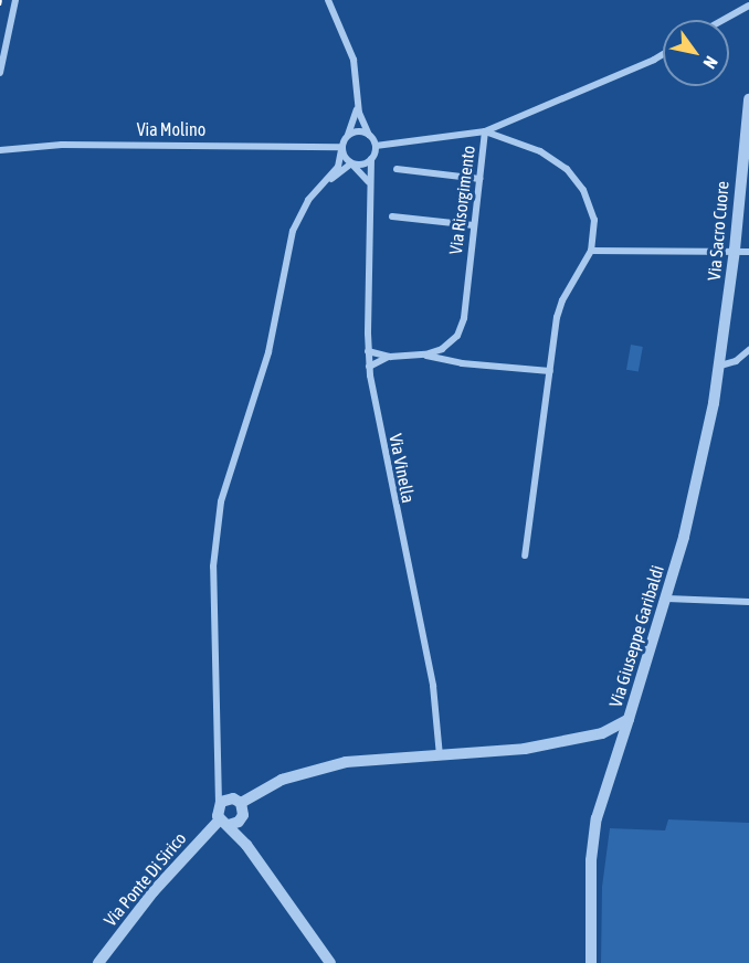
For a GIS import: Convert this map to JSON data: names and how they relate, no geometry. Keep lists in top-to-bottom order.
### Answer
{
  "streets": {
    "street": [
      "Via Molino",
      "Via Risorgimento",
      "Via Sacro Cuore",
      "Via Vinella",
      "Via Giuseppe Garibaldi",
      "Via Ponte Di Sirico"
    ]
  },
  "crossings": [
    ["Via Molino", "Via Vinella"],
    ["Via Sacro Cuore", "Via Giuseppe Garibaldi"],
    ["Via Vinella", "Via Giuseppe Garibaldi"],
    ["Via Giuseppe Garibaldi", "Via Ponte Di Sirico"]
  ],
  "north": "bottom right"
}
